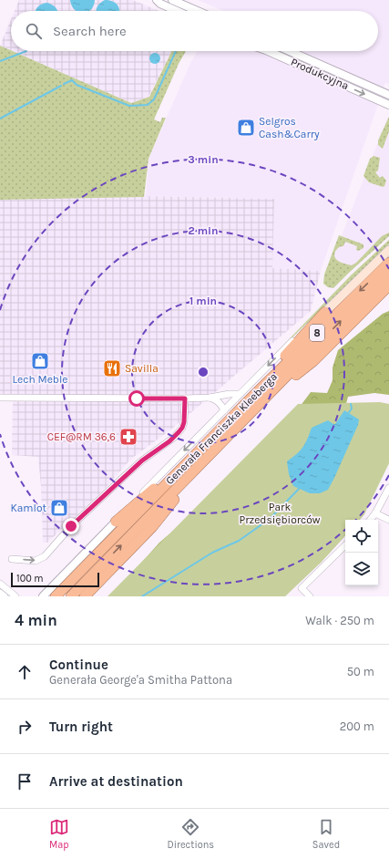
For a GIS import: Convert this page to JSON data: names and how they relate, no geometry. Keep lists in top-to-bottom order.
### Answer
{
  "streets": {
    "highway": ["8", "Generała Franciszka Kleeberga"],
    "street": ["Produkcyjna"]
  },
  "parks": ["Park Przedsiębiorców"],
  "places": {
    "shop": ["Selgros Cash&Carry", "Lech Meble", "Kamlot"],
    "restaurant": ["Savilla"],
    "pharmacy": ["CEF@RM 36,6"]
  },
  "scale_bar": "100 m",
  "page": {
    "search": "Search here",
    "scale": "100 m",
    "heading": ["4 min", "Walk · 250 m"],
    "list": [
      ["Continue", "Generała George'a Smitha Pattona", "50 m"],
      ["Turn right", "200 m"],
      "Arrive at destination"
    ],
    "nav": ["Map", "Directions", "Saved"]
  },
  "rings": ["3 min", "2 min", "1 min"]
}
